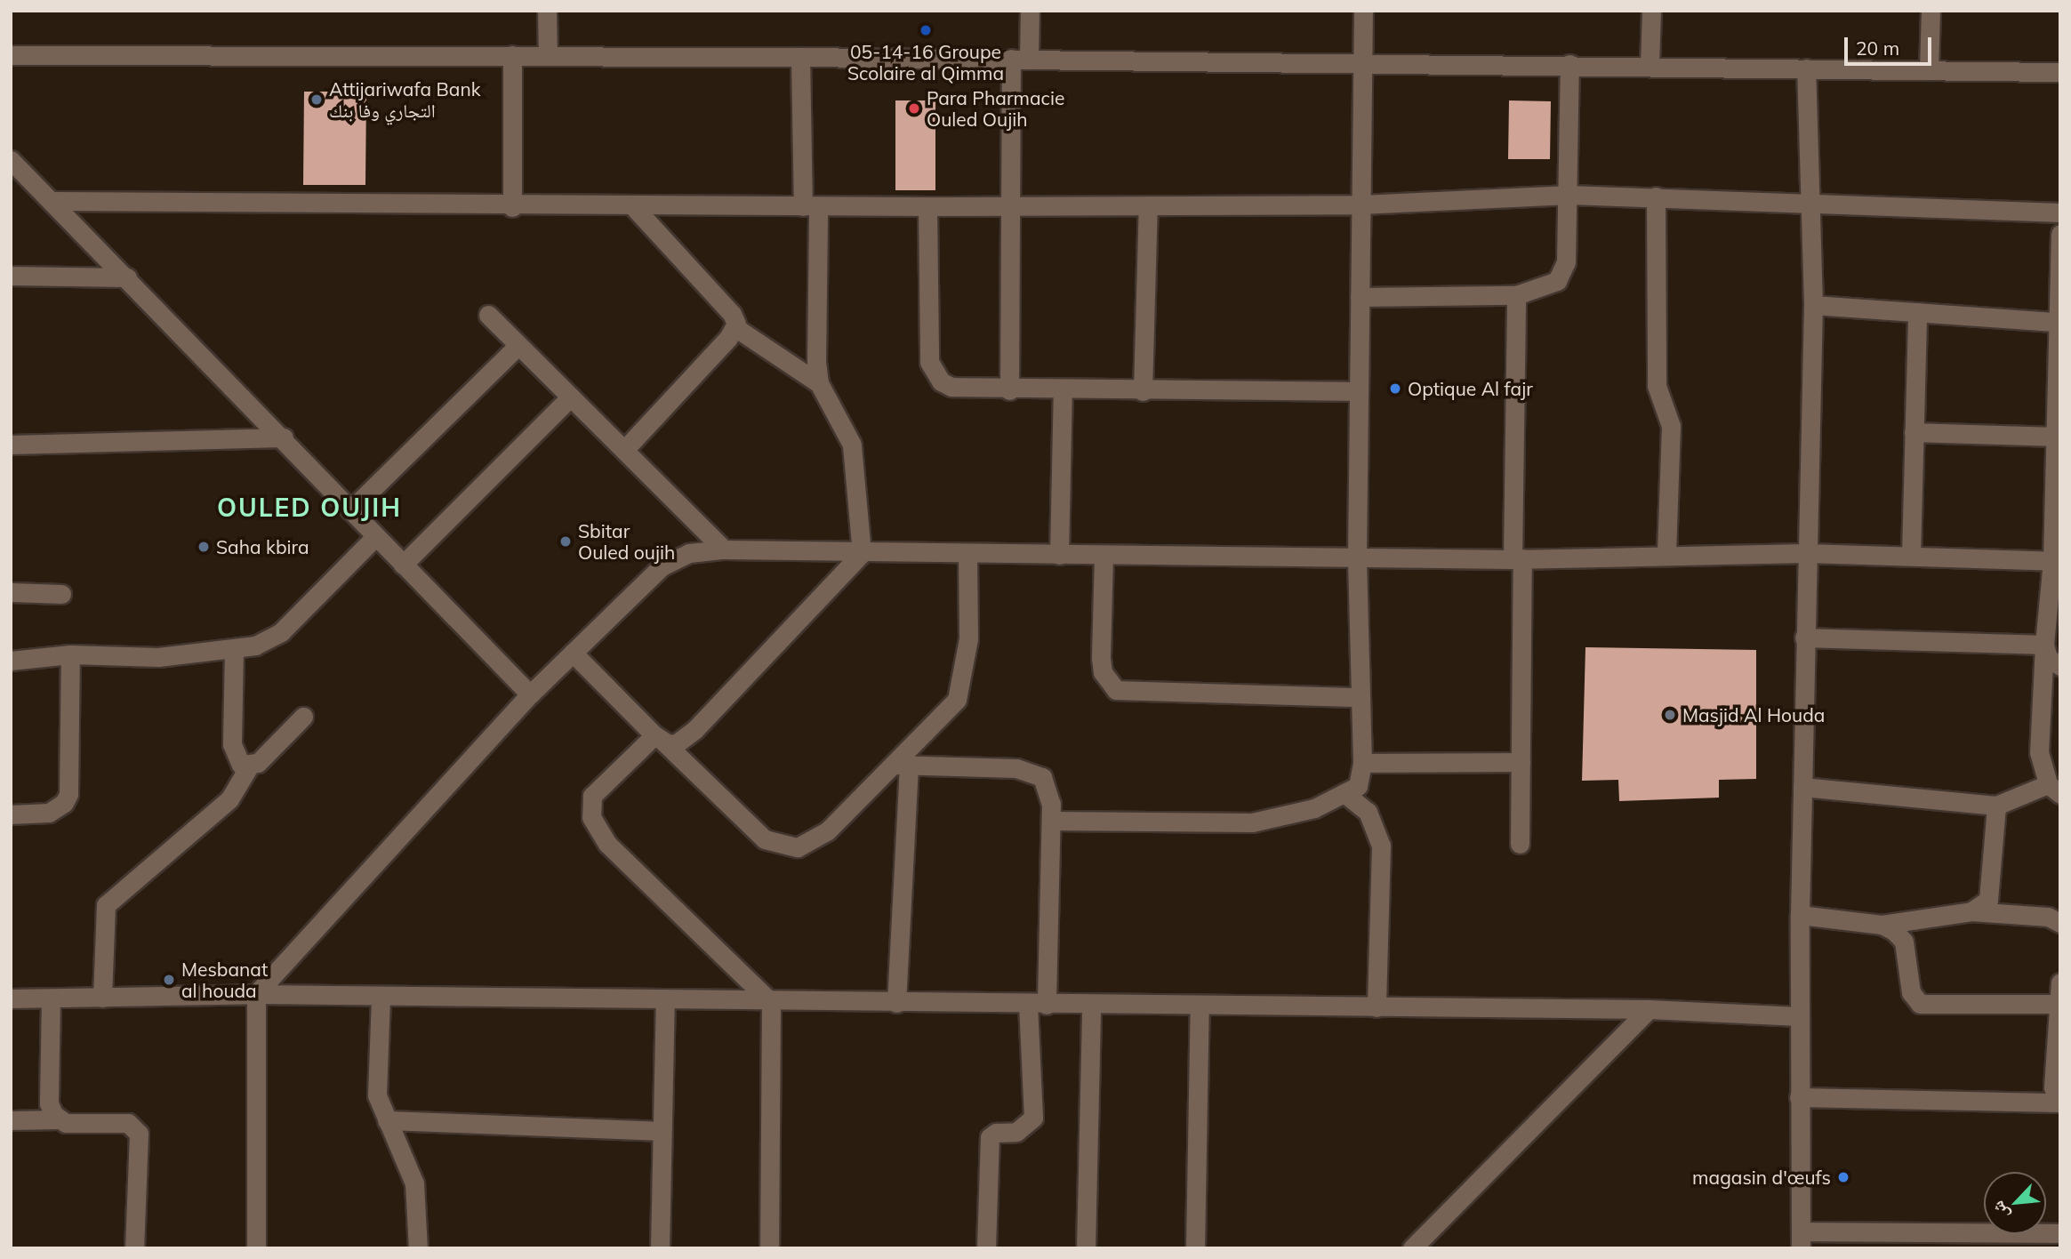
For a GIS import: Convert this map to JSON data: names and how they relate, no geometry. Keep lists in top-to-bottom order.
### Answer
{
  "districts": ["OULED OUJIH"],
  "places": [
    "05-14-16 Groupe Scolaire al Qimma",
    "Attijariwafa Bank التجاري وفا بنك",
    "Para Pharmacie Ouled Oujih",
    "Optique Al fajr",
    "Sbitar Ouled oujih",
    "Saha kbira",
    "Masjid Al Houda",
    "Mesbanat al houda",
    "magasin d'œufs"
  ],
  "scale_bar": "20 m",
  "north": "bottom left"
}
